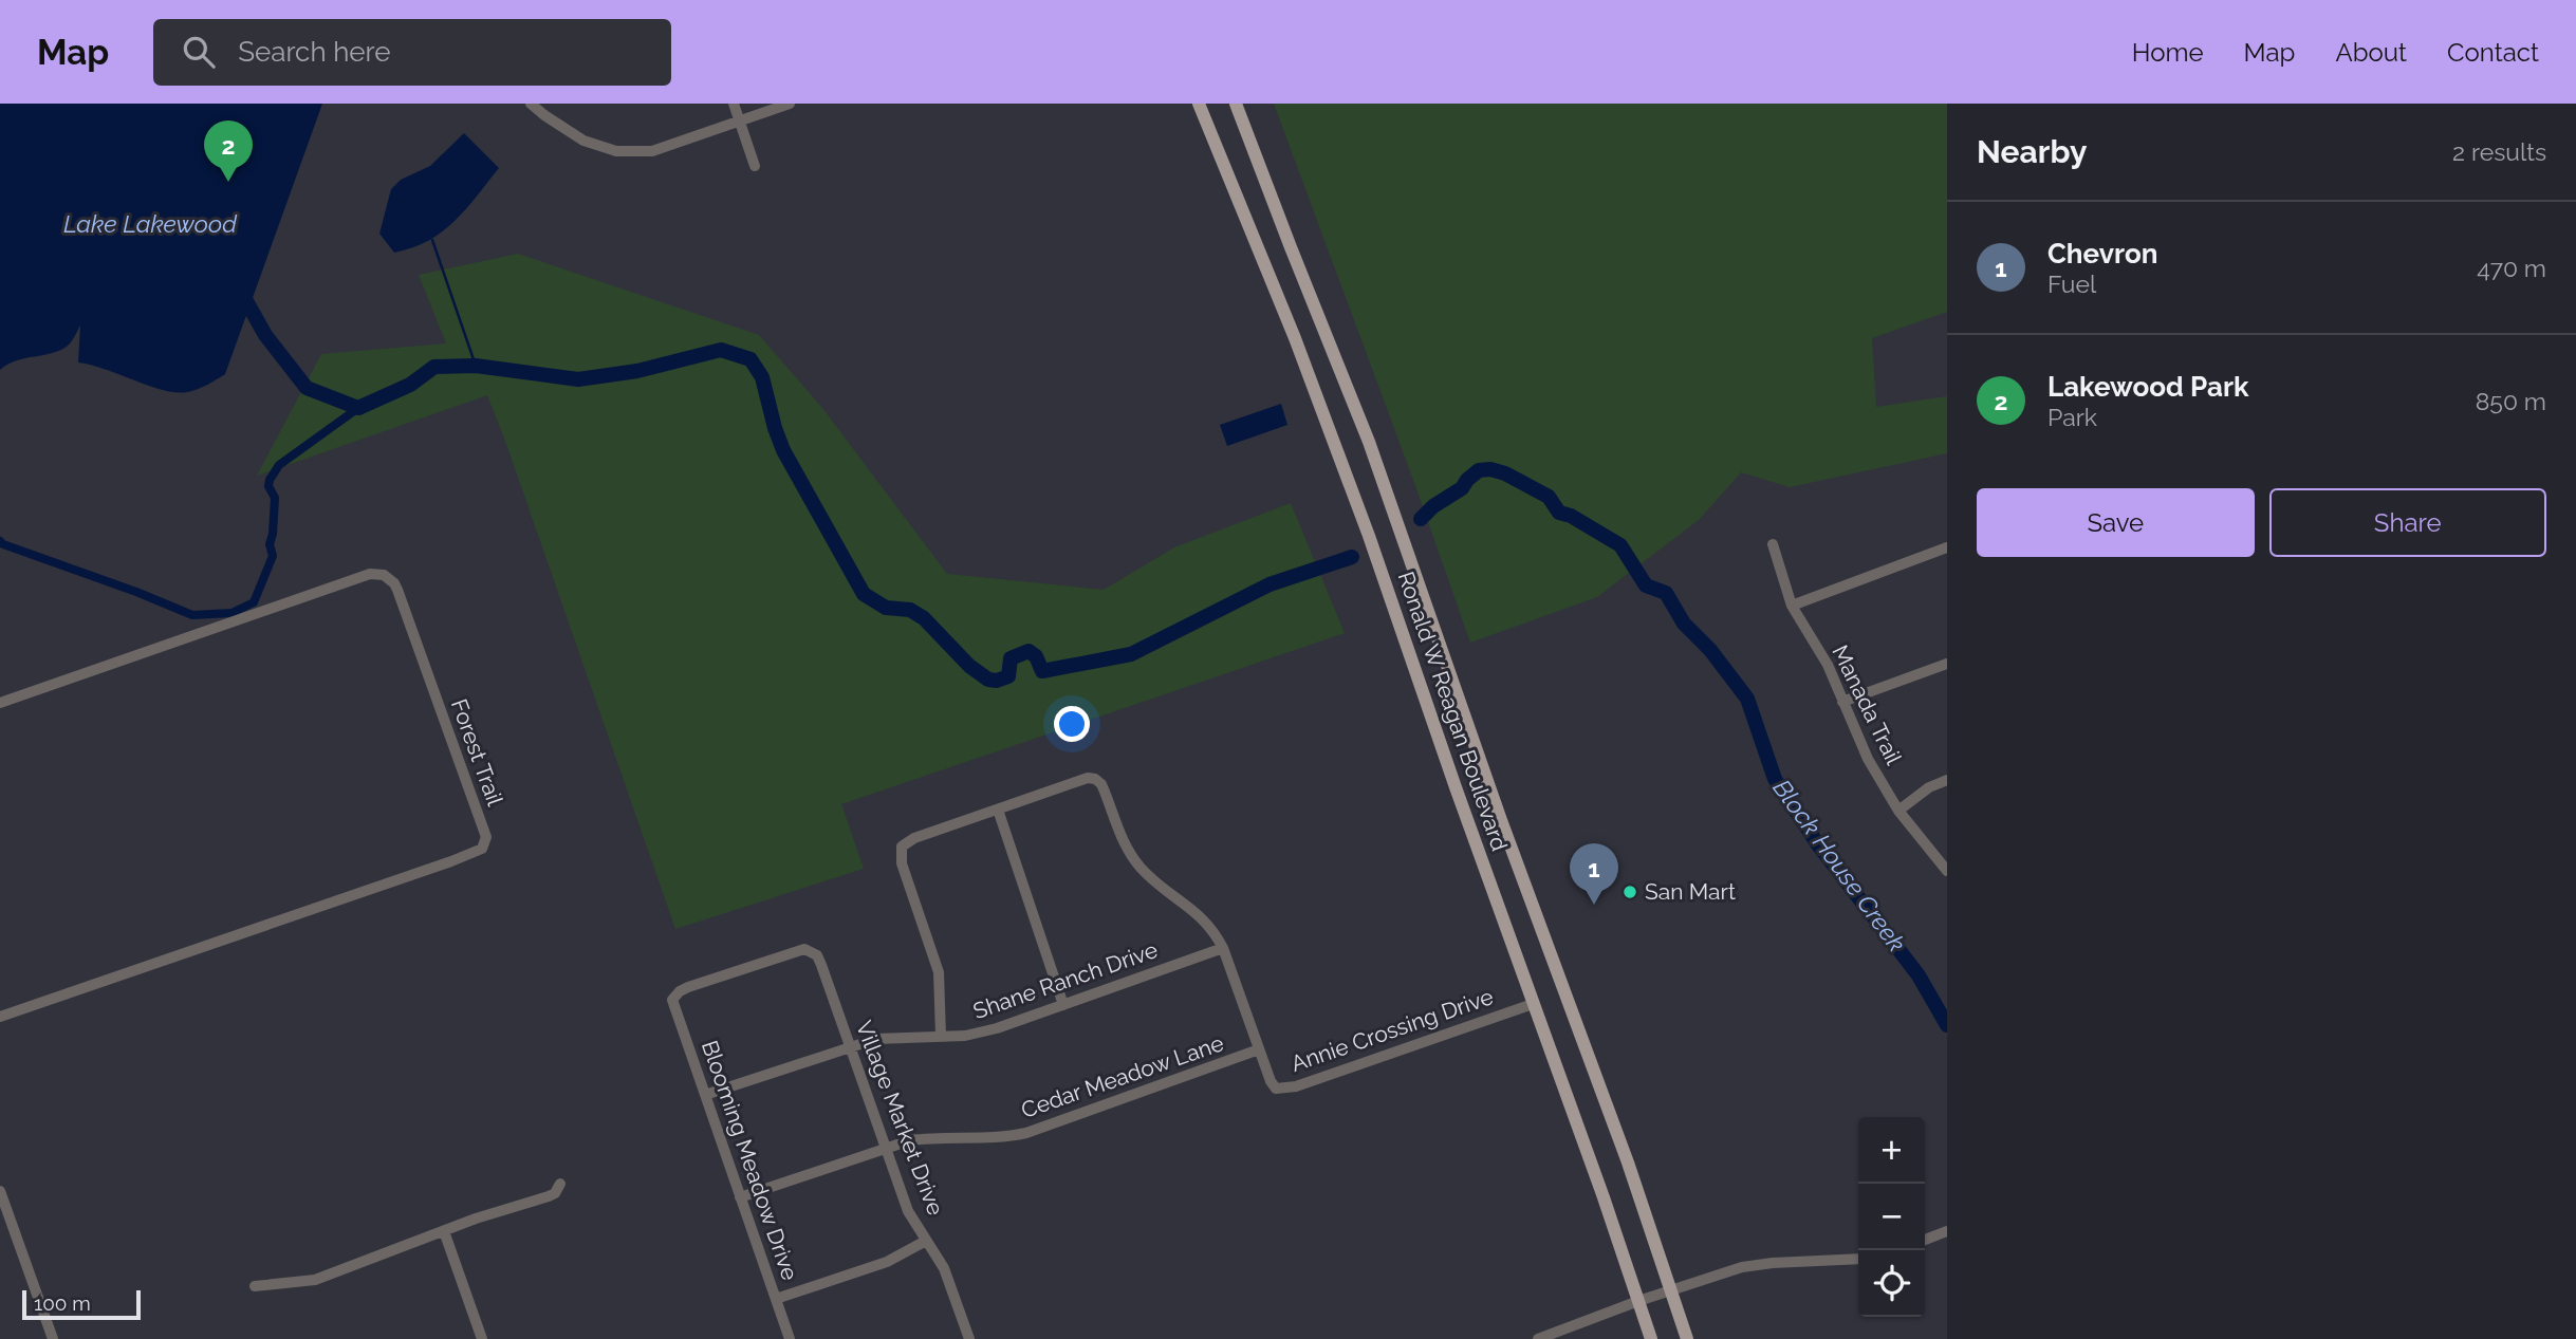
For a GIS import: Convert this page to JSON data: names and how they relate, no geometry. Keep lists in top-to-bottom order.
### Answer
{
  "streets": {
    "main road": ["Ronald W Reagan Boulevard"],
    "street": [
      "Manada Trail",
      "Forest Trail",
      "Shane Ranch Drive",
      "Annie Crossing Drive",
      "Cedar Meadow Lane",
      "Village Market Drive",
      "Blooming Meadow Drive"
    ]
  },
  "crossings": [
    ["Ronald W Reagan Boulevard", "Annie Crossing Drive"],
    ["Shane Ranch Drive", "Annie Crossing Drive"],
    ["Shane Ranch Drive", "Village Market Drive"],
    ["Shane Ranch Drive", "Blooming Meadow Drive"],
    ["Annie Crossing Drive", "Cedar Meadow Lane"],
    ["Cedar Meadow Lane", "Village Market Drive"],
    ["Cedar Meadow Lane", "Blooming Meadow Drive"],
    ["Village Market Drive", "Blooming Meadow Drive"]
  ],
  "water": ["Lake Lakewood", "Block House Creek"],
  "places": ["San Mart"],
  "scale_bar": "100 m",
  "page": {
    "header": "Map",
    "search": "Search here",
    "nav": [
      "Home",
      "Map",
      "About",
      "Contact"
    ],
    "heading": ["Nearby", "2 results"],
    "pins": ["2", "1"],
    "list": [
      {
        "mark": "1",
        "name": "Chevron",
        "note": "Fuel",
        "value": "470 m"
      },
      {
        "mark": "2",
        "name": "Lakewood Park",
        "note": "Park",
        "value": "850 m"
      }
    ],
    "buttons": ["Save", "Share"],
    "map_buttons": ["+", "−"],
    "scale": "100 m"
  }
}
